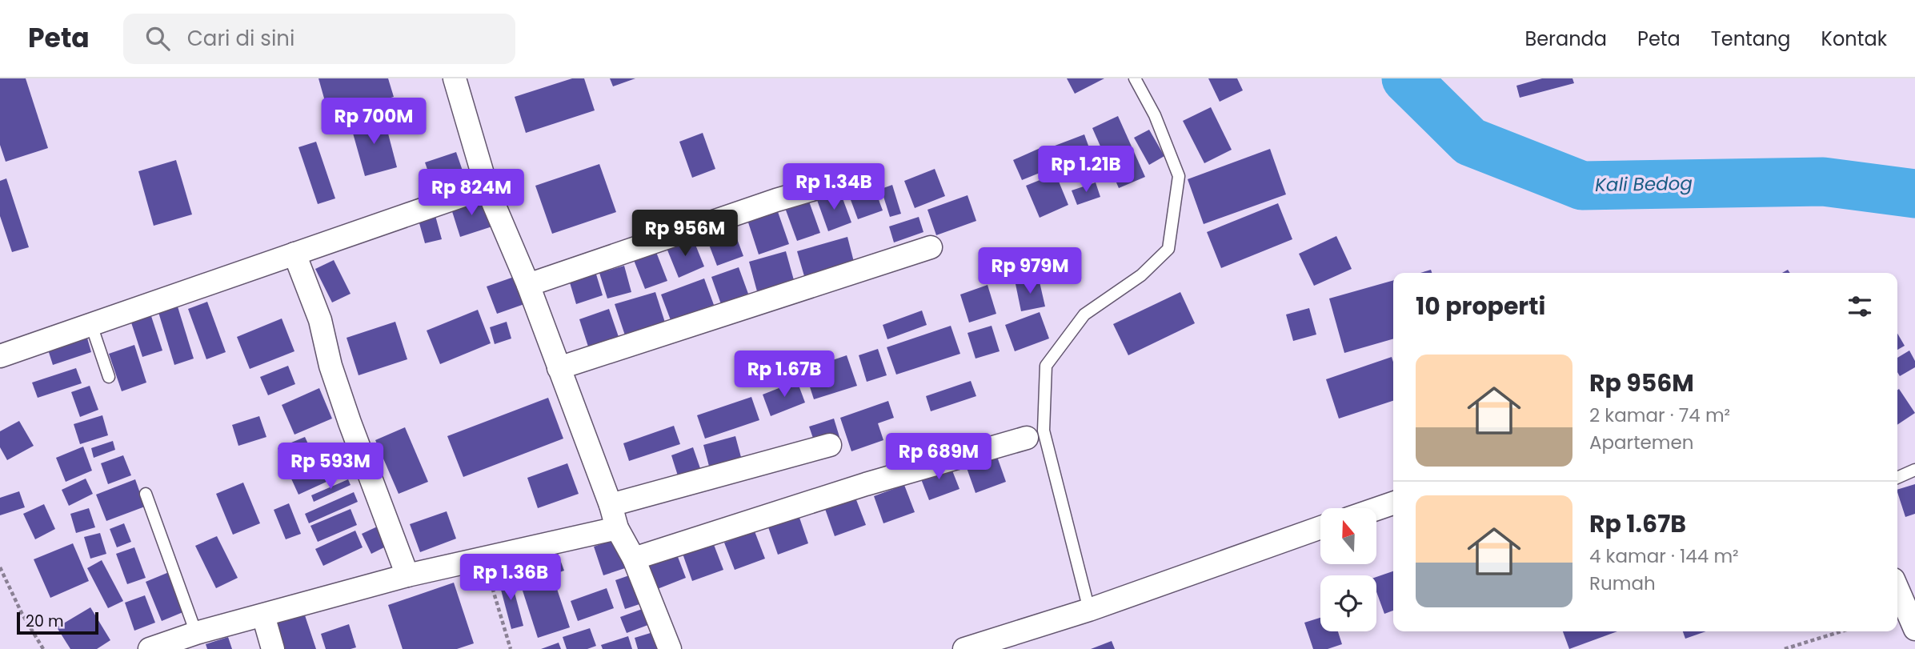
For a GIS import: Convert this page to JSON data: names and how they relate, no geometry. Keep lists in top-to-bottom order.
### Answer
{
  "water": ["Kali Bedog"],
  "scale_bar": "20 m",
  "north": "top",
  "page": {
    "header": "Peta",
    "search": "Cari di sini",
    "nav": [
      "Beranda",
      "Peta",
      "Tentang",
      "Kontak"
    ],
    "price": [
      "Rp 700M",
      "Rp 1.21B",
      "Rp 1.34B",
      "Rp 824M",
      "Rp 956M",
      "Rp 979M",
      "Rp 1.67B",
      "Rp 689M",
      "Rp 593M",
      "Rp 1.36B"
    ],
    "heading": "10 properti",
    "list": [
      {
        "name": "Rp 956M",
        "note": "2 kamar · 74 m² · Apartemen"
      },
      {
        "name": "Rp 1.67B",
        "note": "4 kamar · 144 m² · Rumah"
      }
    ],
    "scale": "20 m"
  }
}
